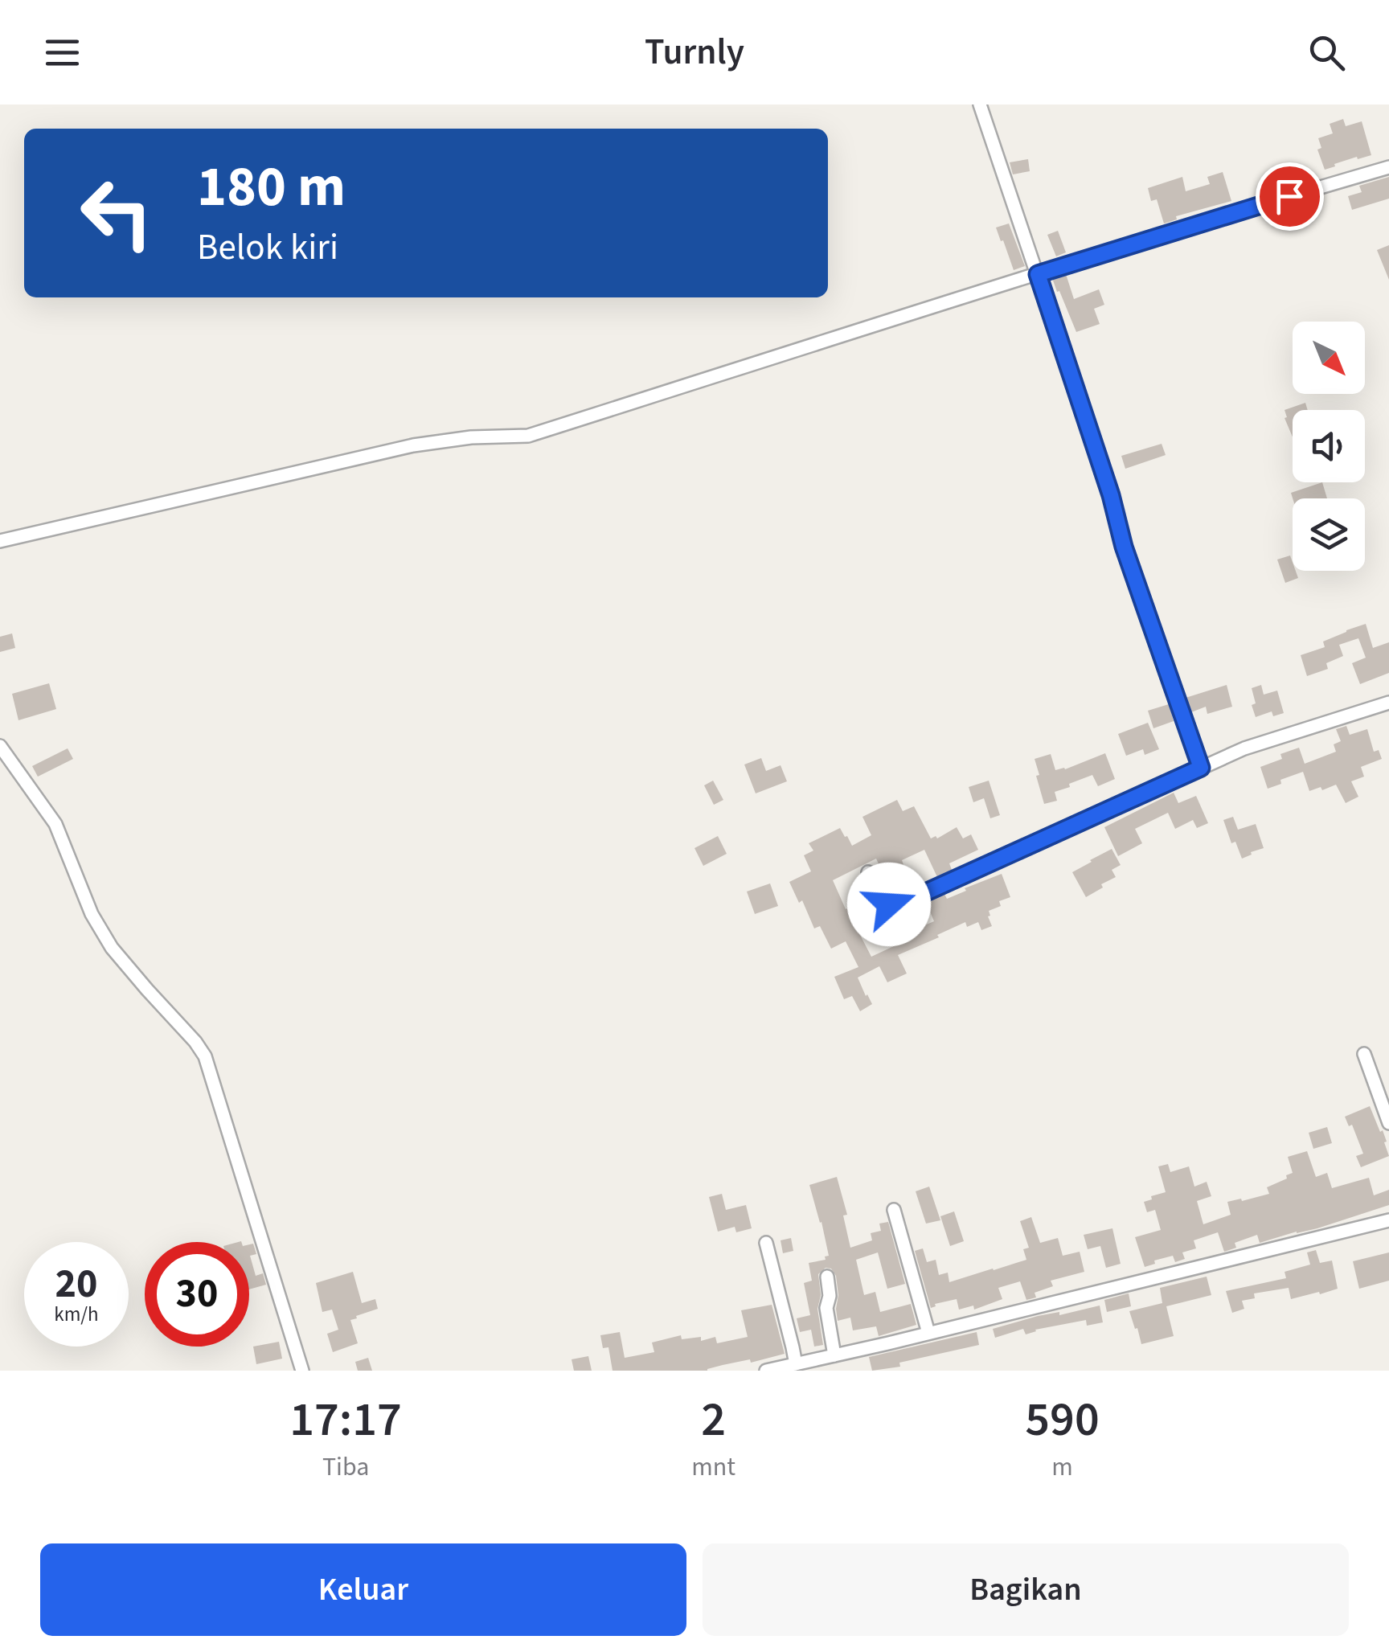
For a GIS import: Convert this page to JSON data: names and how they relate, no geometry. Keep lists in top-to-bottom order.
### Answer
{
  "north": "bottom right",
  "page": {
    "header": "Turnly",
    "turn": ["180 m", "Belok kiri"],
    "speed": "20 km/h",
    "limit": "30",
    "eta": [
      "17:17",
      "Tiba",
      "2",
      "mnt",
      "590",
      "m"
    ],
    "buttons": ["Keluar", "Bagikan"]
  }
}
